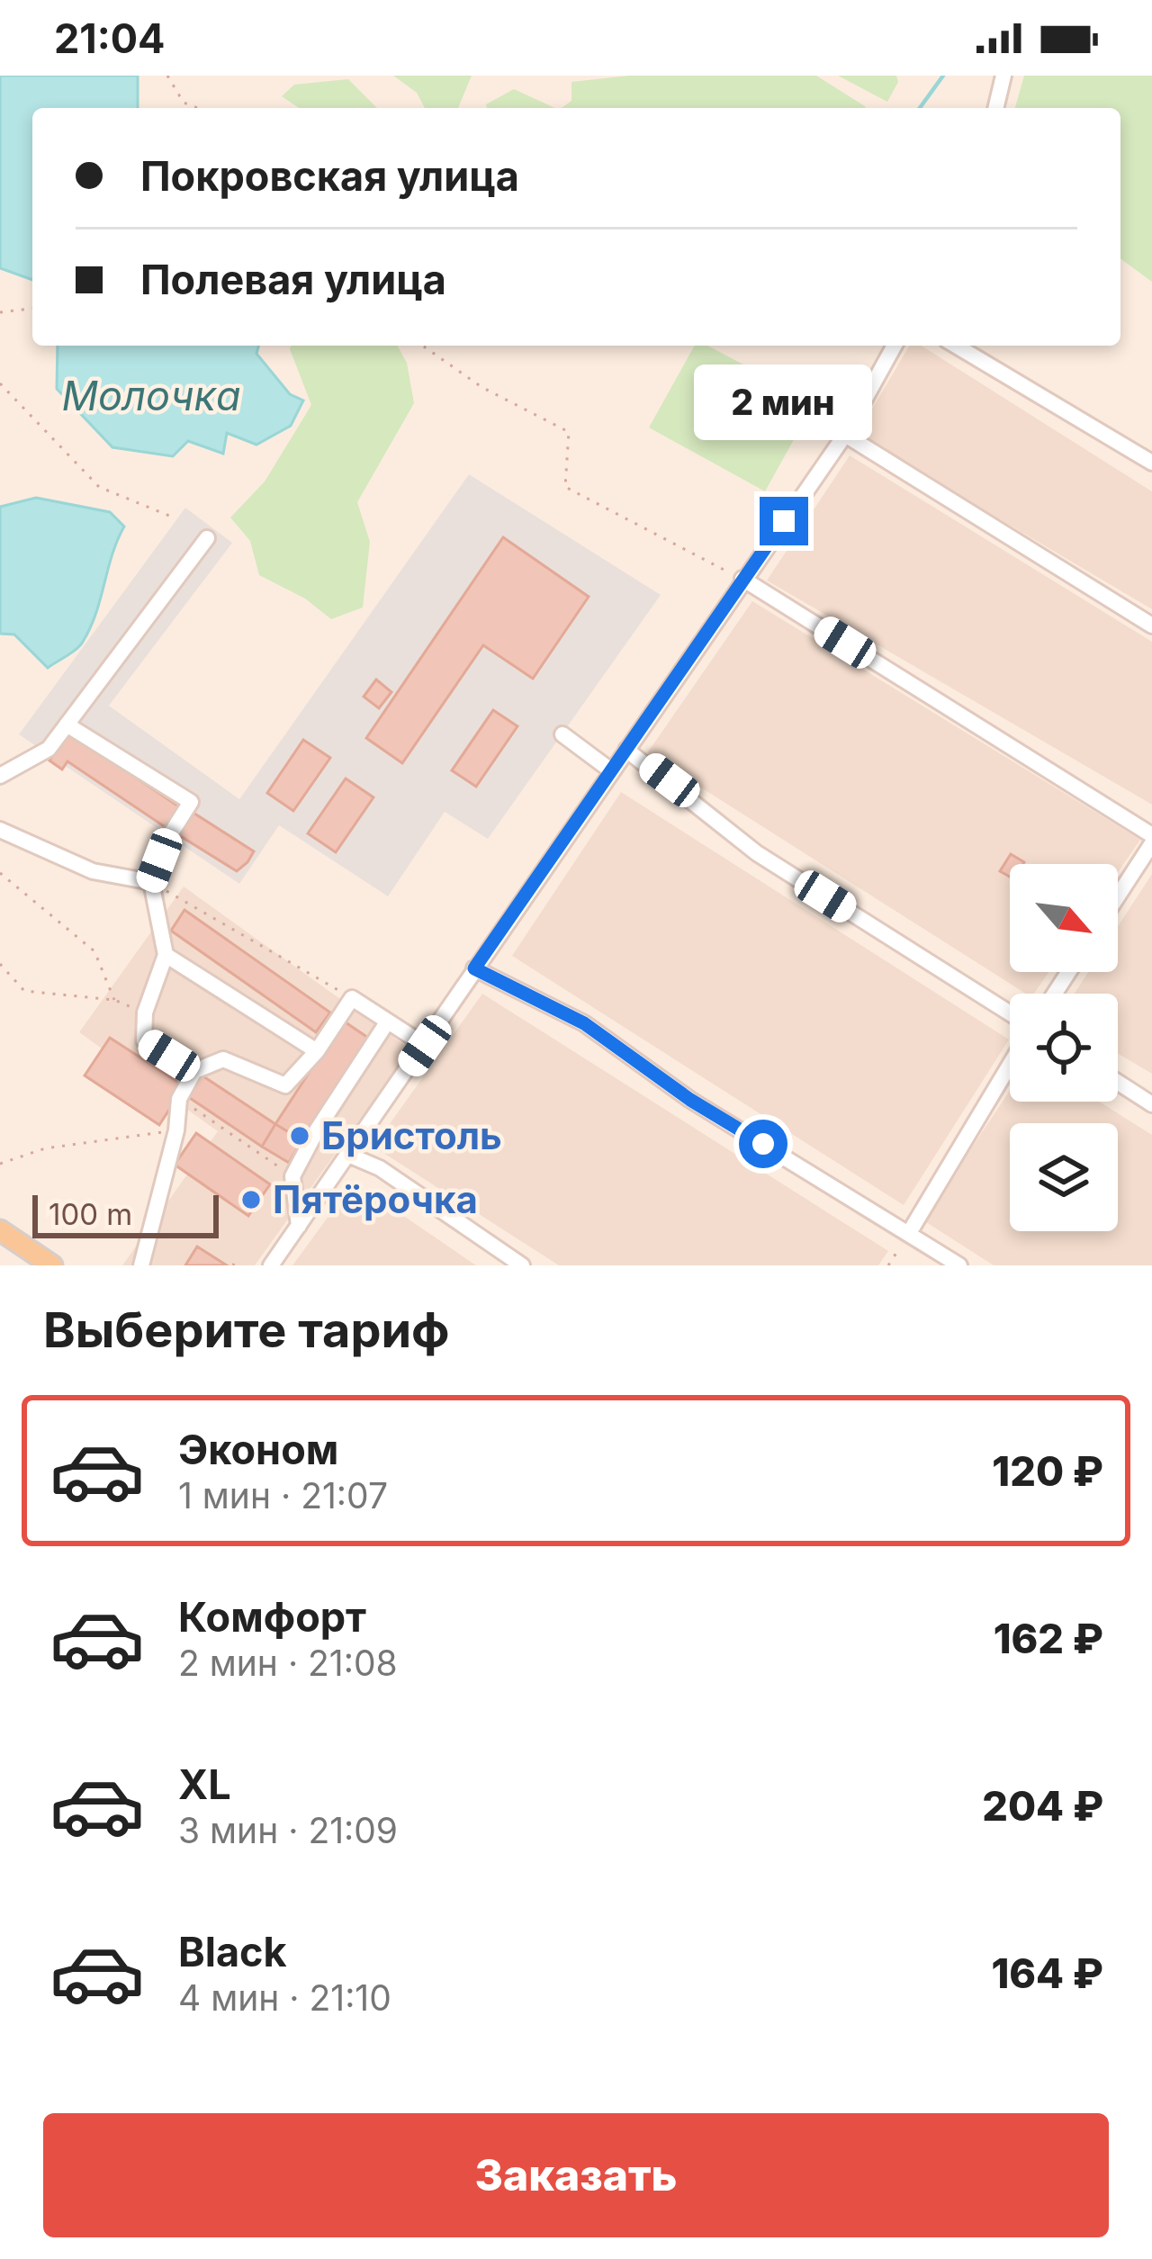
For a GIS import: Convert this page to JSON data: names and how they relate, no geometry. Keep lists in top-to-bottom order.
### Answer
{
  "water": ["Молочка"],
  "places": ["Бристоль", "Пятёрочка"],
  "scale_bar": "100 m",
  "north": "bottom right",
  "page": {
    "status": "21:04",
    "banner": ["Покровская улица", "Полевая улица"],
    "bubble": "2 мин",
    "scale": "100 m",
    "heading": "Выберите тариф",
    "list": [
      {
        "name": "Эконом",
        "note": "1 мин · 21:07",
        "value": "120 ₽"
      },
      {
        "name": "Комфорт",
        "note": "2 мин · 21:08",
        "value": "162 ₽"
      },
      {
        "name": "XL",
        "note": "3 мин · 21:09",
        "value": "204 ₽"
      },
      {
        "name": "Black",
        "note": "4 мин · 21:10",
        "value": "164 ₽"
      }
    ],
    "buttons": "Заказать"
  }
}
